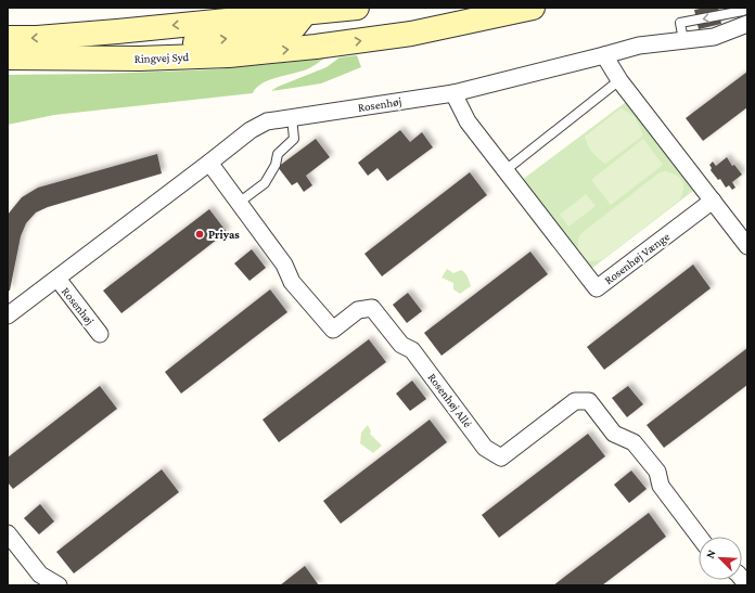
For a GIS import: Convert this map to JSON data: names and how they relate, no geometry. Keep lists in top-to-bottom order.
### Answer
{
  "streets": {
    "main road": ["Ringvej Syd"],
    "street": ["Rosenhøj", "Rosenhøj Vænge", "Rosenhøj Allé"]
  },
  "crossings": [
    ["Rosenhøj", "Rosenhøj Vænge"],
    ["Rosenhøj", "Rosenhøj Allé"]
  ],
  "places": ["Priyas"],
  "north": "top left"
}
